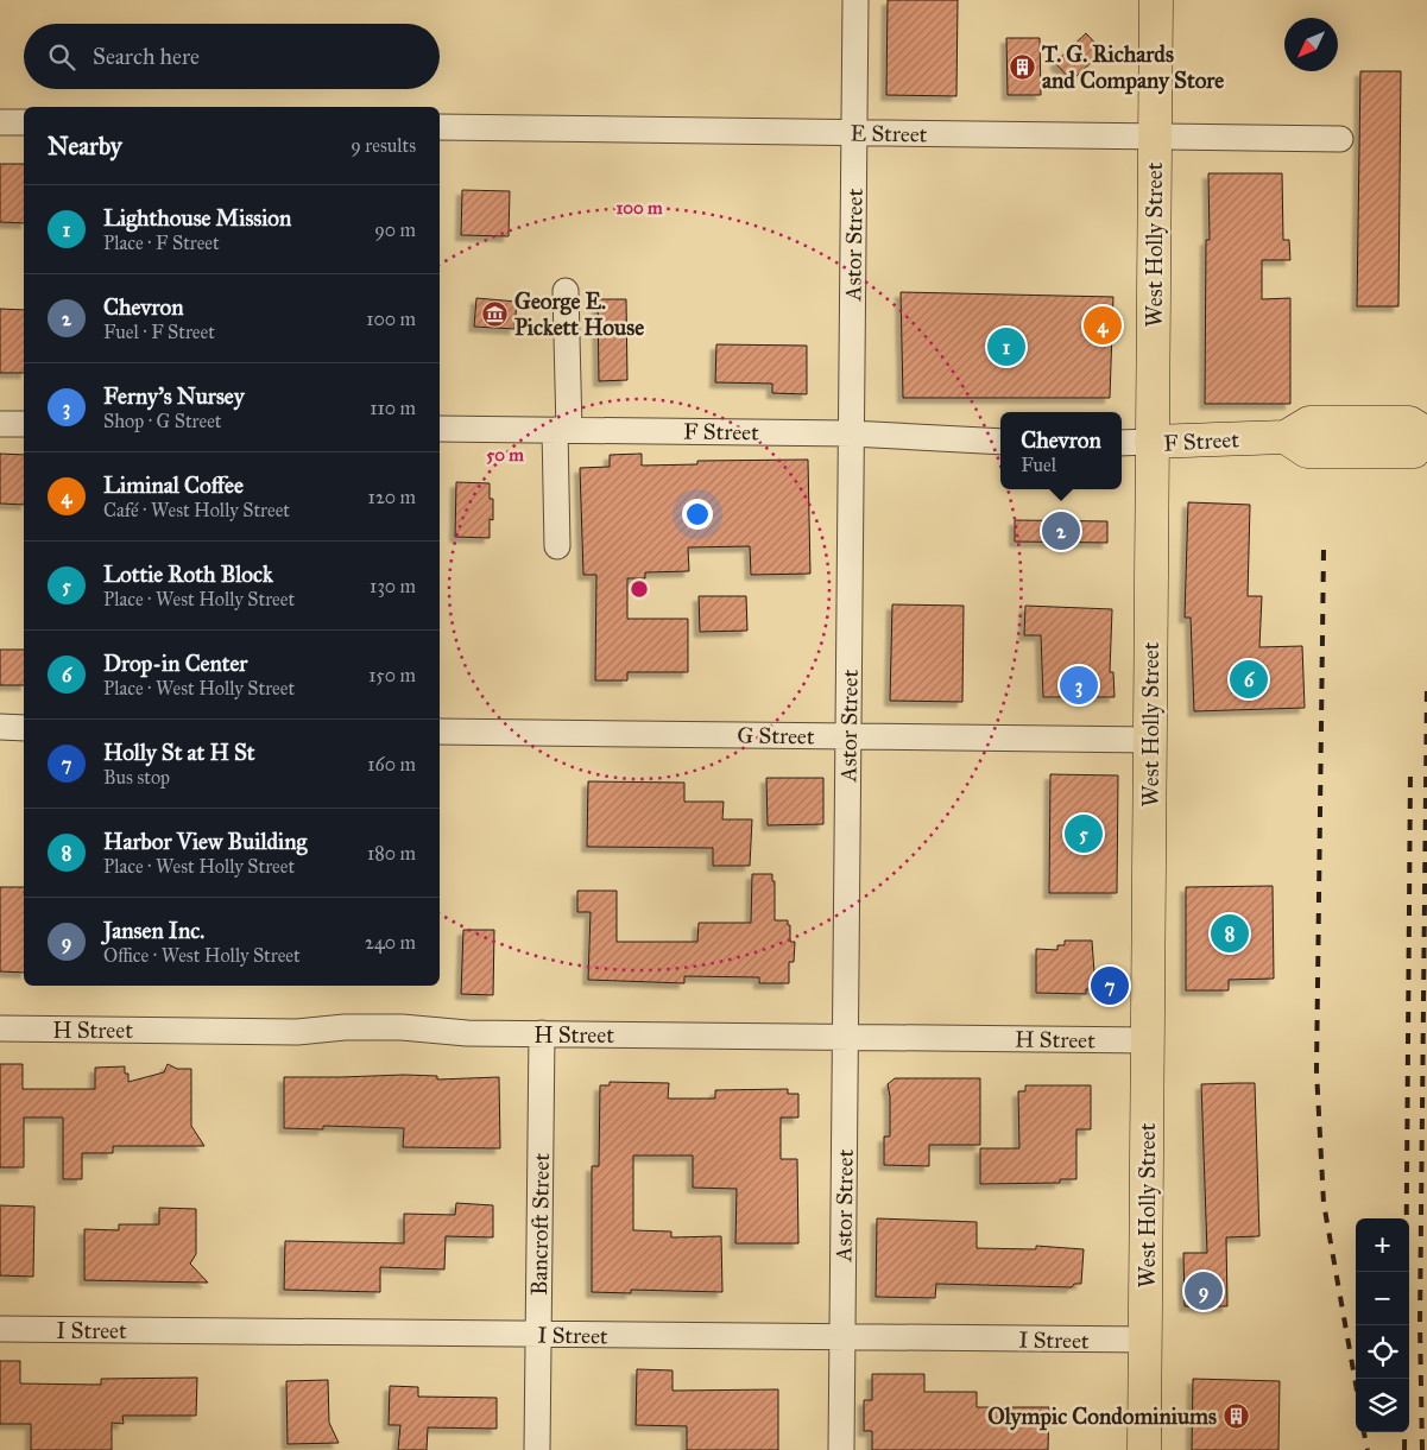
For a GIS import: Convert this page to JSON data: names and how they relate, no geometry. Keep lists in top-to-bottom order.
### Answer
{
  "streets": {
    "main road": ["West Holly Street", "F Street"],
    "street": [
      "E Street",
      "Astor Street",
      "G Street",
      "H Street",
      "Bancroft Street",
      "I Street"
    ]
  },
  "crossings": [
    ["E Street", "Astor Street"],
    ["E Street", "West Holly Street"],
    ["Astor Street", "F Street"],
    ["Astor Street", "G Street"],
    ["Astor Street", "H Street"],
    ["Astor Street", "I Street"],
    ["West Holly Street", "F Street"],
    ["West Holly Street", "G Street"],
    ["West Holly Street", "H Street"],
    ["West Holly Street", "I Street"],
    ["H Street", "Bancroft Street"],
    ["Bancroft Street", "I Street"]
  ],
  "places": {
    "building": ["T. G. Richards and Company Store", "Olympic Condominiums"],
    "museum": ["George E. Pickett House"]
  },
  "north": "bottom left",
  "page": {
    "search": "Search here",
    "heading": ["Nearby", "9 results"],
    "list": [
      {
        "mark": "1",
        "name": "Lighthouse Mission",
        "note": "Place · F Street",
        "value": "90 m"
      },
      {
        "mark": "2",
        "name": "Chevron",
        "note": "Fuel · F Street",
        "value": "100 m"
      },
      {
        "mark": "3",
        "name": "Ferny's Nursey",
        "note": "Shop · G Street",
        "value": "110 m"
      },
      {
        "mark": "4",
        "name": "Liminal Coffee",
        "note": "Café · West Holly Street",
        "value": "120 m"
      },
      {
        "mark": "5",
        "name": "Lottie Roth Block",
        "note": "Place · West Holly Street",
        "value": "130 m"
      },
      {
        "mark": "6",
        "name": "Drop-in Center",
        "note": "Place · West Holly Street",
        "value": "150 m"
      },
      {
        "mark": "7",
        "name": "Holly St at H St",
        "note": "Bus stop",
        "value": "160 m"
      },
      {
        "mark": "8",
        "name": "Harbor View Building",
        "note": "Place · West Holly Street",
        "value": "180 m"
      },
      {
        "mark": "9",
        "name": "Jansen Inc.",
        "note": "Office · West Holly Street",
        "value": "240 m"
      }
    ],
    "pins": [
      "4",
      "1",
      "2",
      "6",
      "3",
      "5",
      "8",
      "7",
      "9"
    ],
    "popup": ["Chevron", "Fuel"],
    "map_buttons": ["+", "−"]
  },
  "rings": ["100 m", "50 m"]
}
